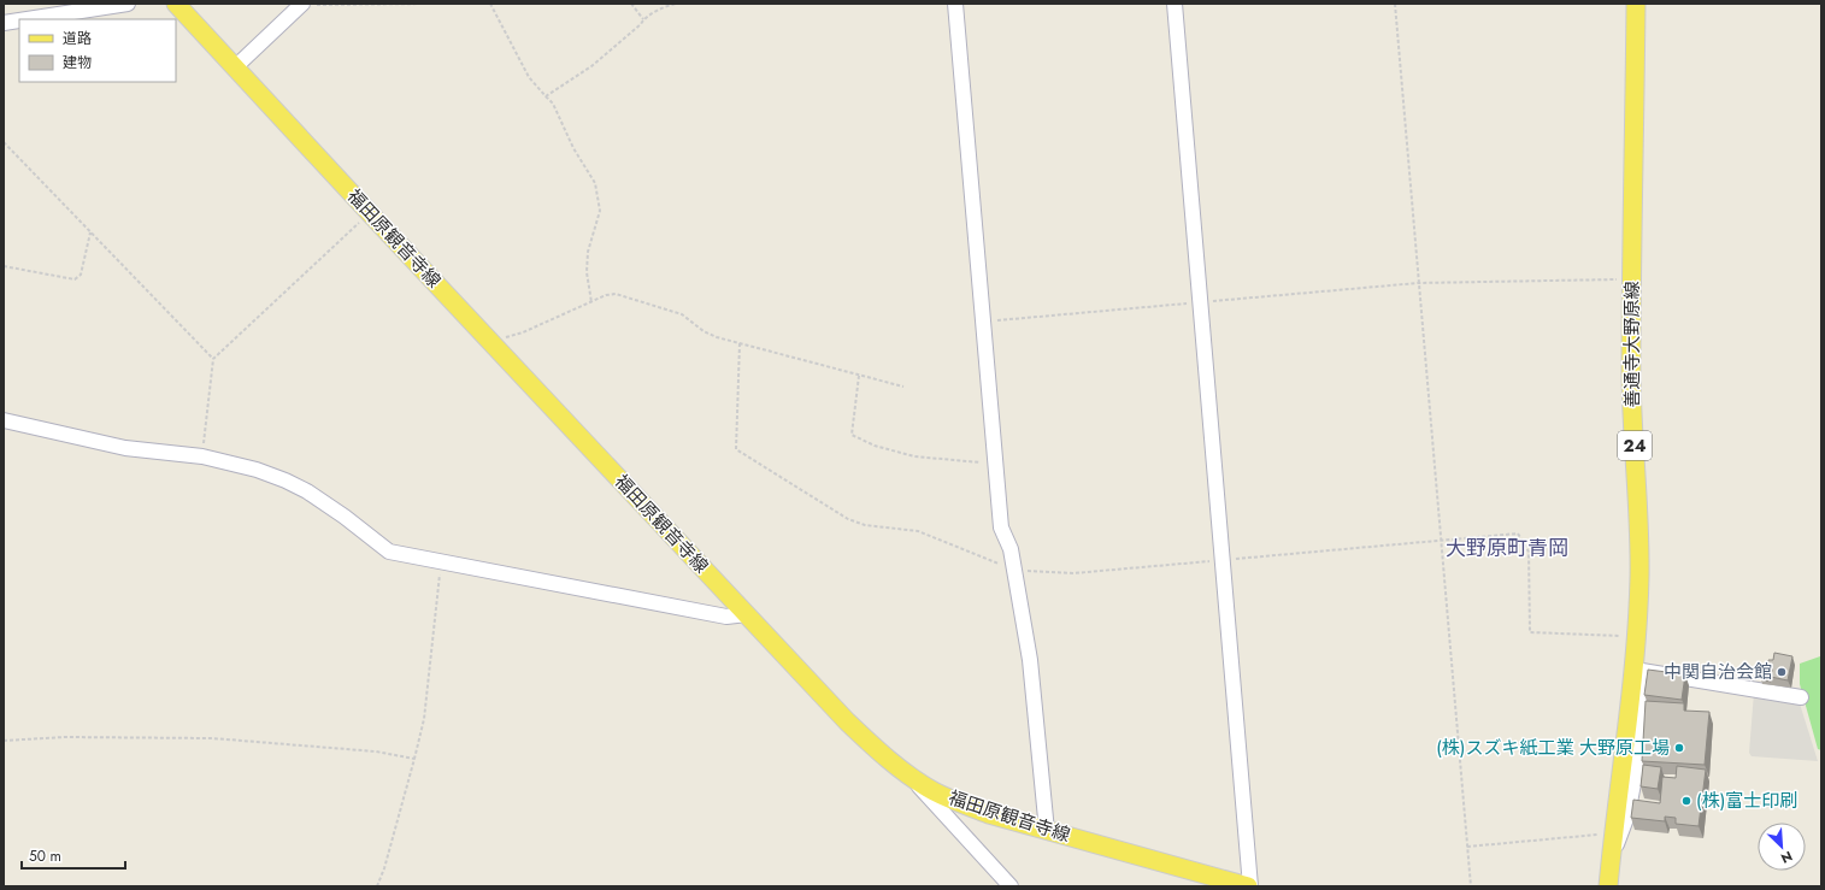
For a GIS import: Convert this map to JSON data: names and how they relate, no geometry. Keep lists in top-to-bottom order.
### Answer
{
  "streets": {
    "main road": ["福田原観音寺線", "善通寺大野原線", "24"]
  },
  "districts": ["大野原町青岡"],
  "places": ["中関自治会館", "(株)スズキ紙工業 大野原工場", "(株)富士印刷"],
  "legend": ["道路", "建物"],
  "scale_bar": "50 m",
  "north": "bottom right"
}
